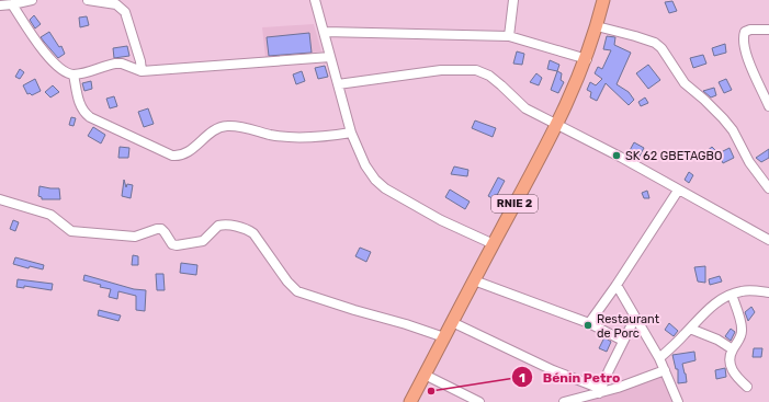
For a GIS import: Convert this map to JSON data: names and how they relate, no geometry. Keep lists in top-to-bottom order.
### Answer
{
  "streets": {
    "highway": ["RNIE 2"]
  },
  "places": ["SK 62 GBETAGBO", "Restaurant de Porc", "Bénin Petro"]
}
